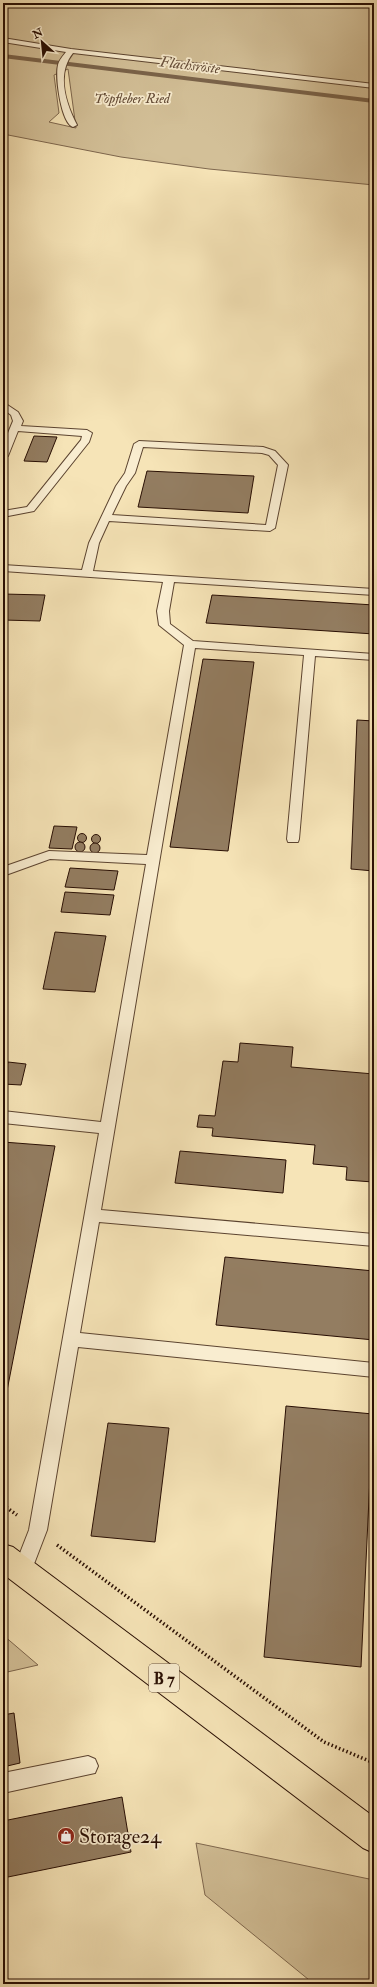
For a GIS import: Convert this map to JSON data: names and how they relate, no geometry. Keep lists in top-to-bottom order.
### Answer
{
  "streets": {
    "main road": ["B 7"]
  },
  "water": ["Flachsröste"],
  "parks": ["Töpfleber Ried"],
  "places": {
    "shop": ["Storage24"]
  },
  "north": "top left"
}
